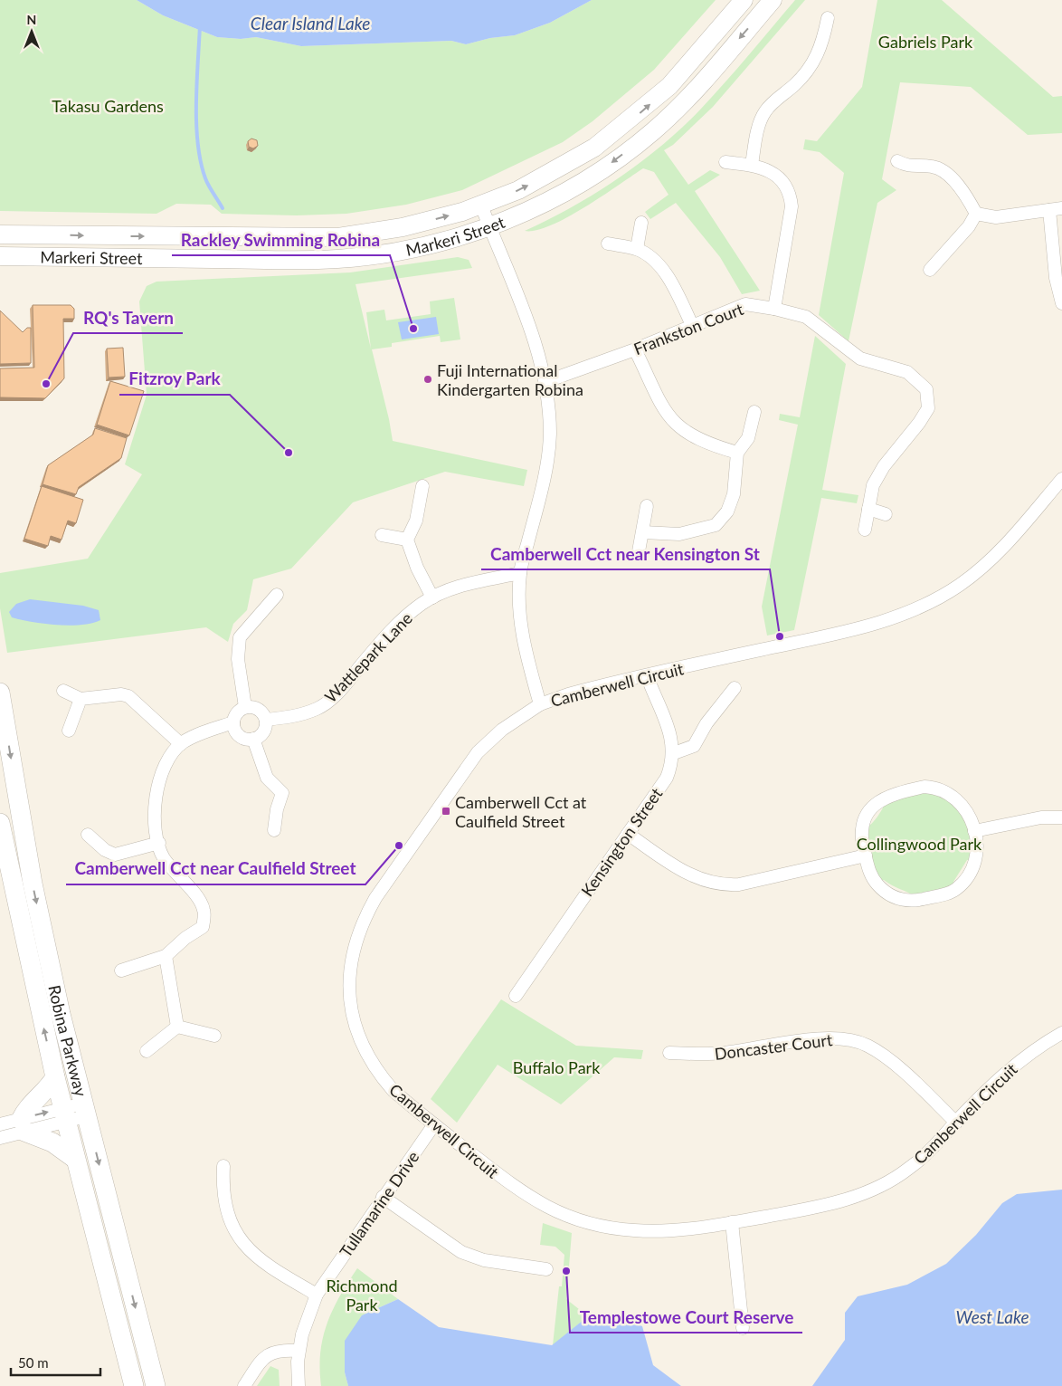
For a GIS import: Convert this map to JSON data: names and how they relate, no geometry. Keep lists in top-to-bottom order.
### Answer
{
  "streets": {
    "main road": ["Markeri Street", "Robina Parkway"],
    "street": [
      "Frankston Court",
      "Wattlepark Lane",
      "Camberwell Circuit",
      "Kensington Street",
      "Doncaster Court",
      "Tullamarine Drive"
    ]
  },
  "crossings": [
    ["Camberwell Circuit", "Kensington Street"],
    ["Camberwell Circuit", "Doncaster Court"],
    ["Camberwell Circuit", "Tullamarine Drive"]
  ],
  "water": ["Clear Island Lake", "West Lake"],
  "parks": [
    "Gabriels Park",
    "Takasu Gardens",
    "Collingwood Park",
    "Buffalo Park",
    "Richmond Park"
  ],
  "places": {
    "other": [
      "Rackley Swimming Robina",
      "Fuji International Kindergarten Robina",
      "RQ's Tavern",
      "Fitzroy Park",
      "Camberwell Cct near Kensington St",
      "Camberwell Cct near Caulfield Street",
      "Templestowe Court Reserve"
    ],
    "transit": ["Camberwell Cct at Caulfield Street"]
  },
  "scale_bar": "50 m",
  "north": "top"
}
